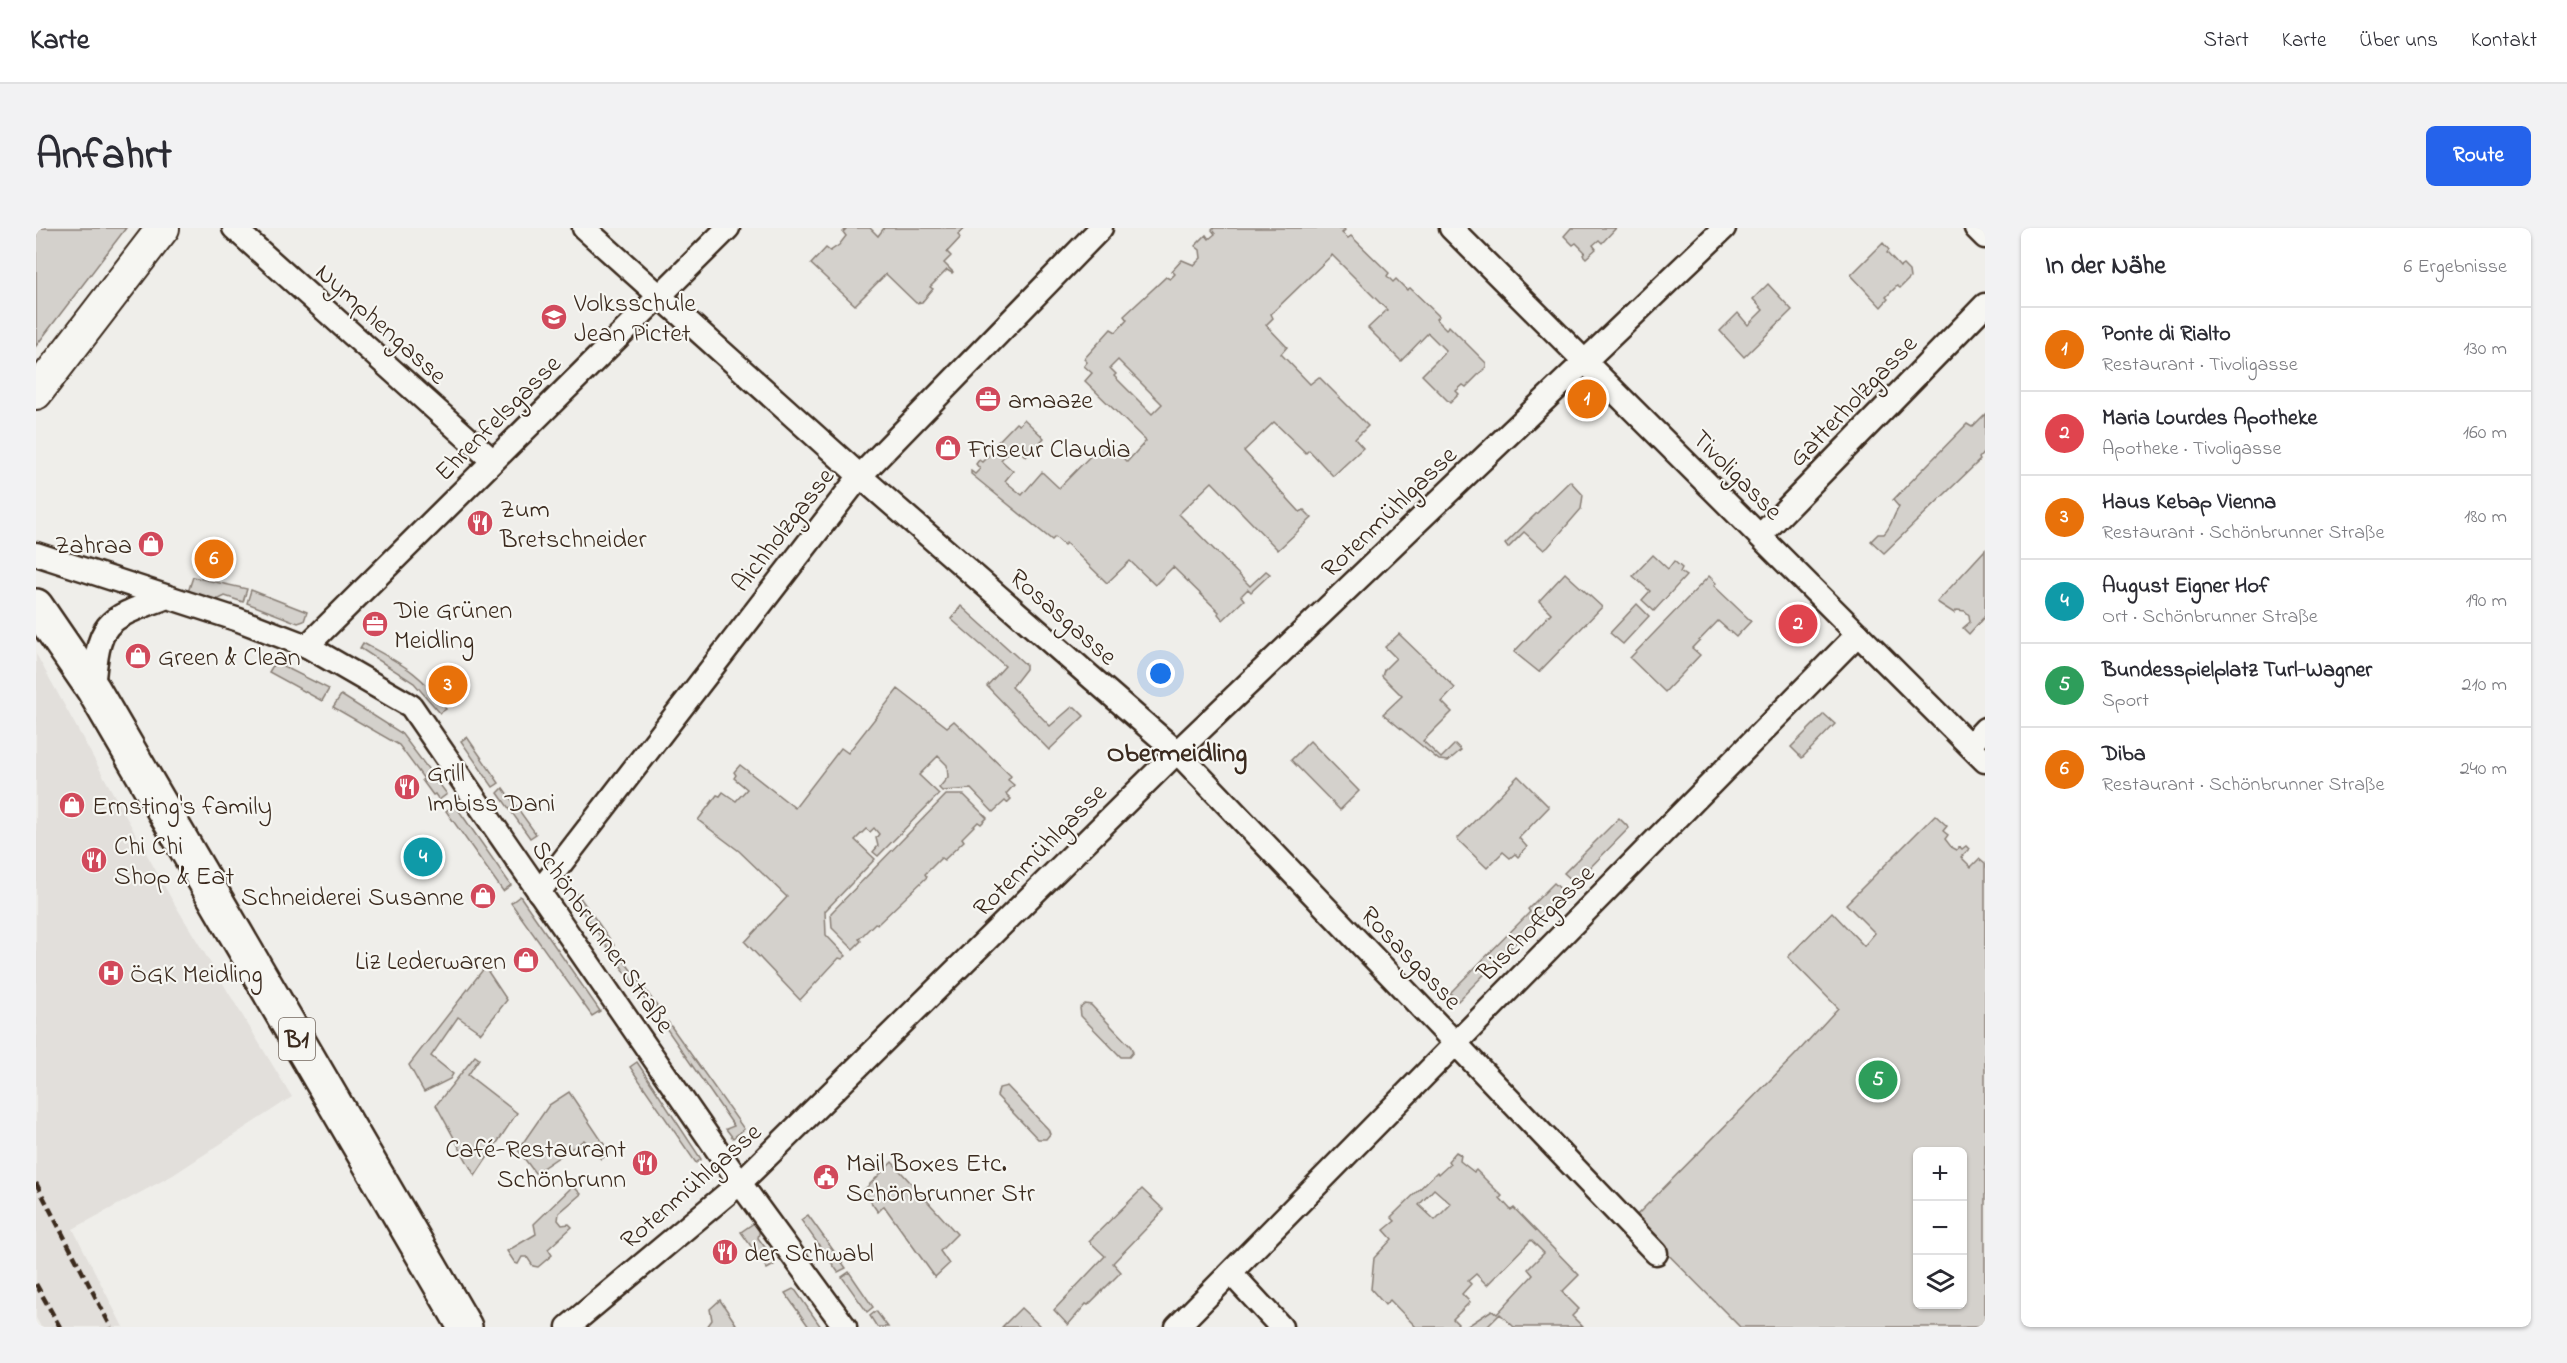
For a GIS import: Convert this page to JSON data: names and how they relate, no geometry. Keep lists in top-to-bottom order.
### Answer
{
  "streets": {
    "main road": ["B1"],
    "street": [
      "Nymphengasse",
      "Gatterholzgasse",
      "Ehrenfelsgasse",
      "Tivoligasse",
      "Rotenmühlgasse",
      "Aichholzgasse",
      "Rosasgasse",
      "Bischoffgasse",
      "Schönbrunner Straße"
    ]
  },
  "crossings": [
    ["Nymphengasse", "Ehrenfelsgasse"],
    ["Gatterholzgasse", "Tivoligasse"],
    ["Ehrenfelsgasse", "Rosasgasse"],
    ["Ehrenfelsgasse", "Schönbrunner Straße"],
    ["Tivoligasse", "Rotenmühlgasse"],
    ["Tivoligasse", "Bischoffgasse"],
    ["Rotenmühlgasse", "Rosasgasse"],
    ["Rotenmühlgasse", "Schönbrunner Straße"],
    ["Aichholzgasse", "Rosasgasse"],
    ["Aichholzgasse", "Schönbrunner Straße"],
    ["Rosasgasse", "Bischoffgasse"]
  ],
  "districts": ["Obermeidling"],
  "places": {
    "school or university": ["Volksschule Jean Pictet"],
    "office": ["amaaze", "Die Grünen Meidling"],
    "shop": [
      "Friseur Claudia",
      "Zahraa",
      "Green & Clean",
      "Ernsting's family",
      "Schneiderei Susanne",
      "Liz Lederwaren"
    ],
    "restaurant": [
      "Zum Bretschneider",
      "Grill Imbiss Dani",
      "Chi Chi Shop & Eat",
      "Café-Restaurant Schönbrunn",
      "der Schwabl"
    ],
    "hospital": ["ÖGK Meidling"],
    "public building": ["Mail Boxes Etc. Schönbrunner Str"]
  },
  "page": {
    "header": "Karte",
    "nav": [
      "Start",
      "Karte",
      "Über uns",
      "Kontakt"
    ],
    "title": "Anfahrt",
    "buttons": "Route",
    "heading": ["In der Nähe", "6 Ergebnisse"],
    "list": [
      {
        "mark": "1",
        "name": "Ponte di Rialto",
        "note": "Restaurant · Tivoligasse",
        "value": "130 m"
      },
      {
        "mark": "2",
        "name": "Maria Lourdes Apotheke",
        "note": "Apotheke · Tivoligasse",
        "value": "160 m"
      },
      {
        "mark": "3",
        "name": "Haus Kebap Vienna",
        "note": "Restaurant · Schönbrunner Straße",
        "value": "180 m"
      },
      {
        "mark": "4",
        "name": "August Eigner Hof",
        "note": "Ort · Schönbrunner Straße",
        "value": "190 m"
      },
      {
        "mark": "5",
        "name": "Bundesspielplatz Turl-Wagner",
        "note": "Sport",
        "value": "210 m"
      },
      {
        "mark": "6",
        "name": "Diba",
        "note": "Restaurant · Schönbrunner Straße",
        "value": "240 m"
      }
    ],
    "pins": [
      "1",
      "6",
      "2",
      "3",
      "4",
      "5"
    ],
    "map_buttons": ["+", "−"]
  }
}
